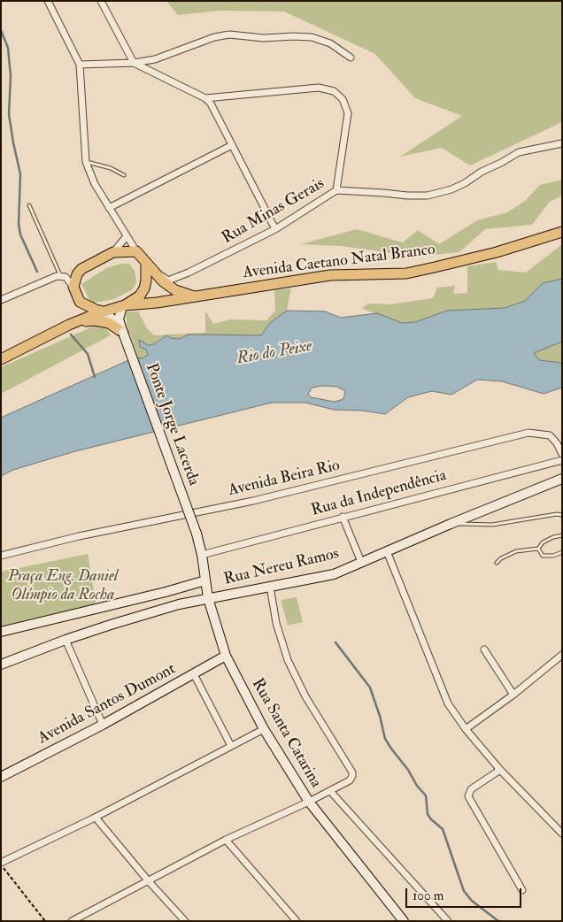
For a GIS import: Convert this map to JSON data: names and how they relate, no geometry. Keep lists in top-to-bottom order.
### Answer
{
  "streets": {
    "main road": ["Avenida Caetano Natal Branco"],
    "street": [
      "Rua Minas Gerais",
      "Ponte Jorge Lacerda",
      "Avenida Beira Rio",
      "Rua da Independência",
      "Rua Nereu Ramos",
      "Avenida Santos Dumont",
      "Rua Santa Catarina"
    ]
  },
  "crossings": [
    ["Rua Minas Gerais", "Avenida Caetano Natal Branco"],
    ["Avenida Caetano Natal Branco", "Ponte Jorge Lacerda"],
    ["Ponte Jorge Lacerda", "Rua Santa Catarina"],
    ["Rua da Independência", "Rua Santa Catarina"],
    ["Rua Nereu Ramos", "Rua Santa Catarina"],
    ["Avenida Santos Dumont", "Rua Santa Catarina"]
  ],
  "water": ["Rio do Peixe"],
  "parks": ["Praça Eng. Daniel Olímpio da Rocha"],
  "scale_bar": "100 m"
}
